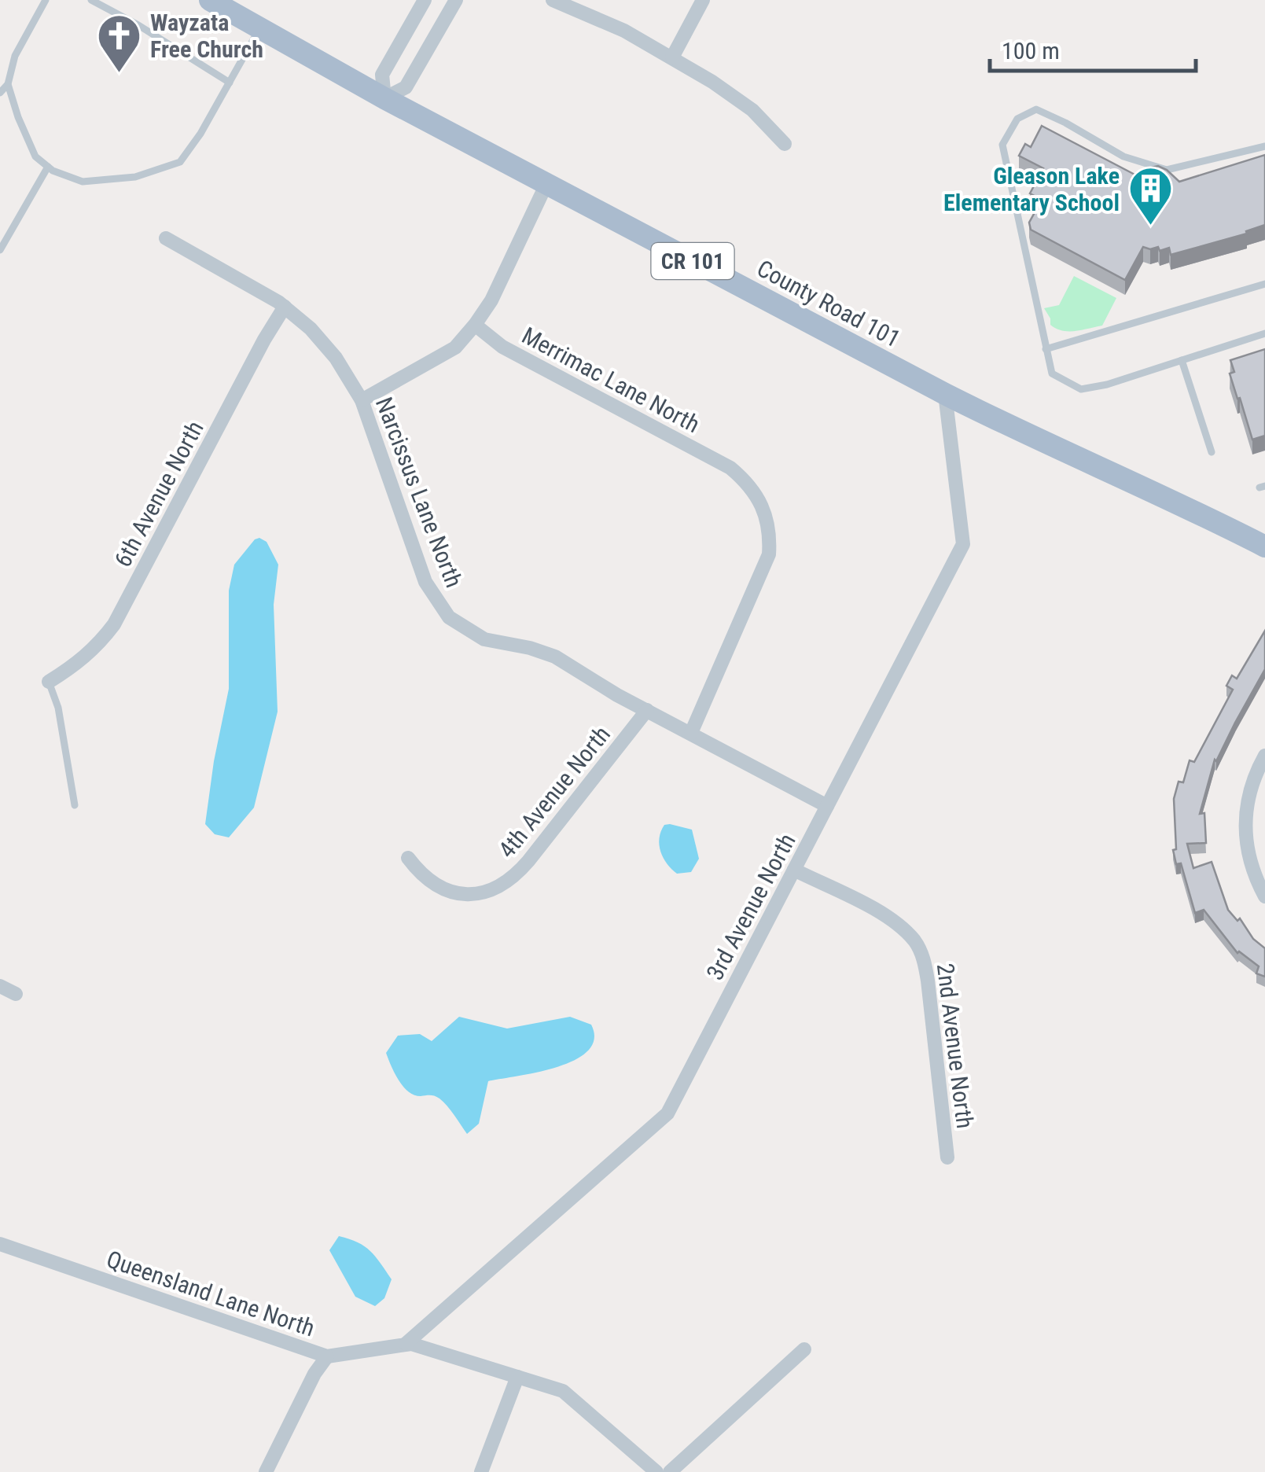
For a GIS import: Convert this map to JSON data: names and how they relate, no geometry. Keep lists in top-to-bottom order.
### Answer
{
  "streets": {
    "main road": ["CR 101", "County Road 101"],
    "street": [
      "Merrimac Lane North",
      "Narcissus Lane North",
      "6th Avenue North",
      "4th Avenue North",
      "3rd Avenue North",
      "2nd Avenue North",
      "Queensland Lane North"
    ]
  },
  "crossings": [
    ["County Road 101", "3rd Avenue North"],
    ["Merrimac Lane North", "Narcissus Lane North"],
    ["Narcissus Lane North", "6th Avenue North"],
    ["Narcissus Lane North", "4th Avenue North"],
    ["Narcissus Lane North", "3rd Avenue North"],
    ["3rd Avenue North", "2nd Avenue North"],
    ["3rd Avenue North", "Queensland Lane North"]
  ],
  "places": {
    "church": ["Wayzata Free Church"],
    "building": ["Gleason Lake Elementary School"]
  },
  "scale_bar": "100 m"
}
